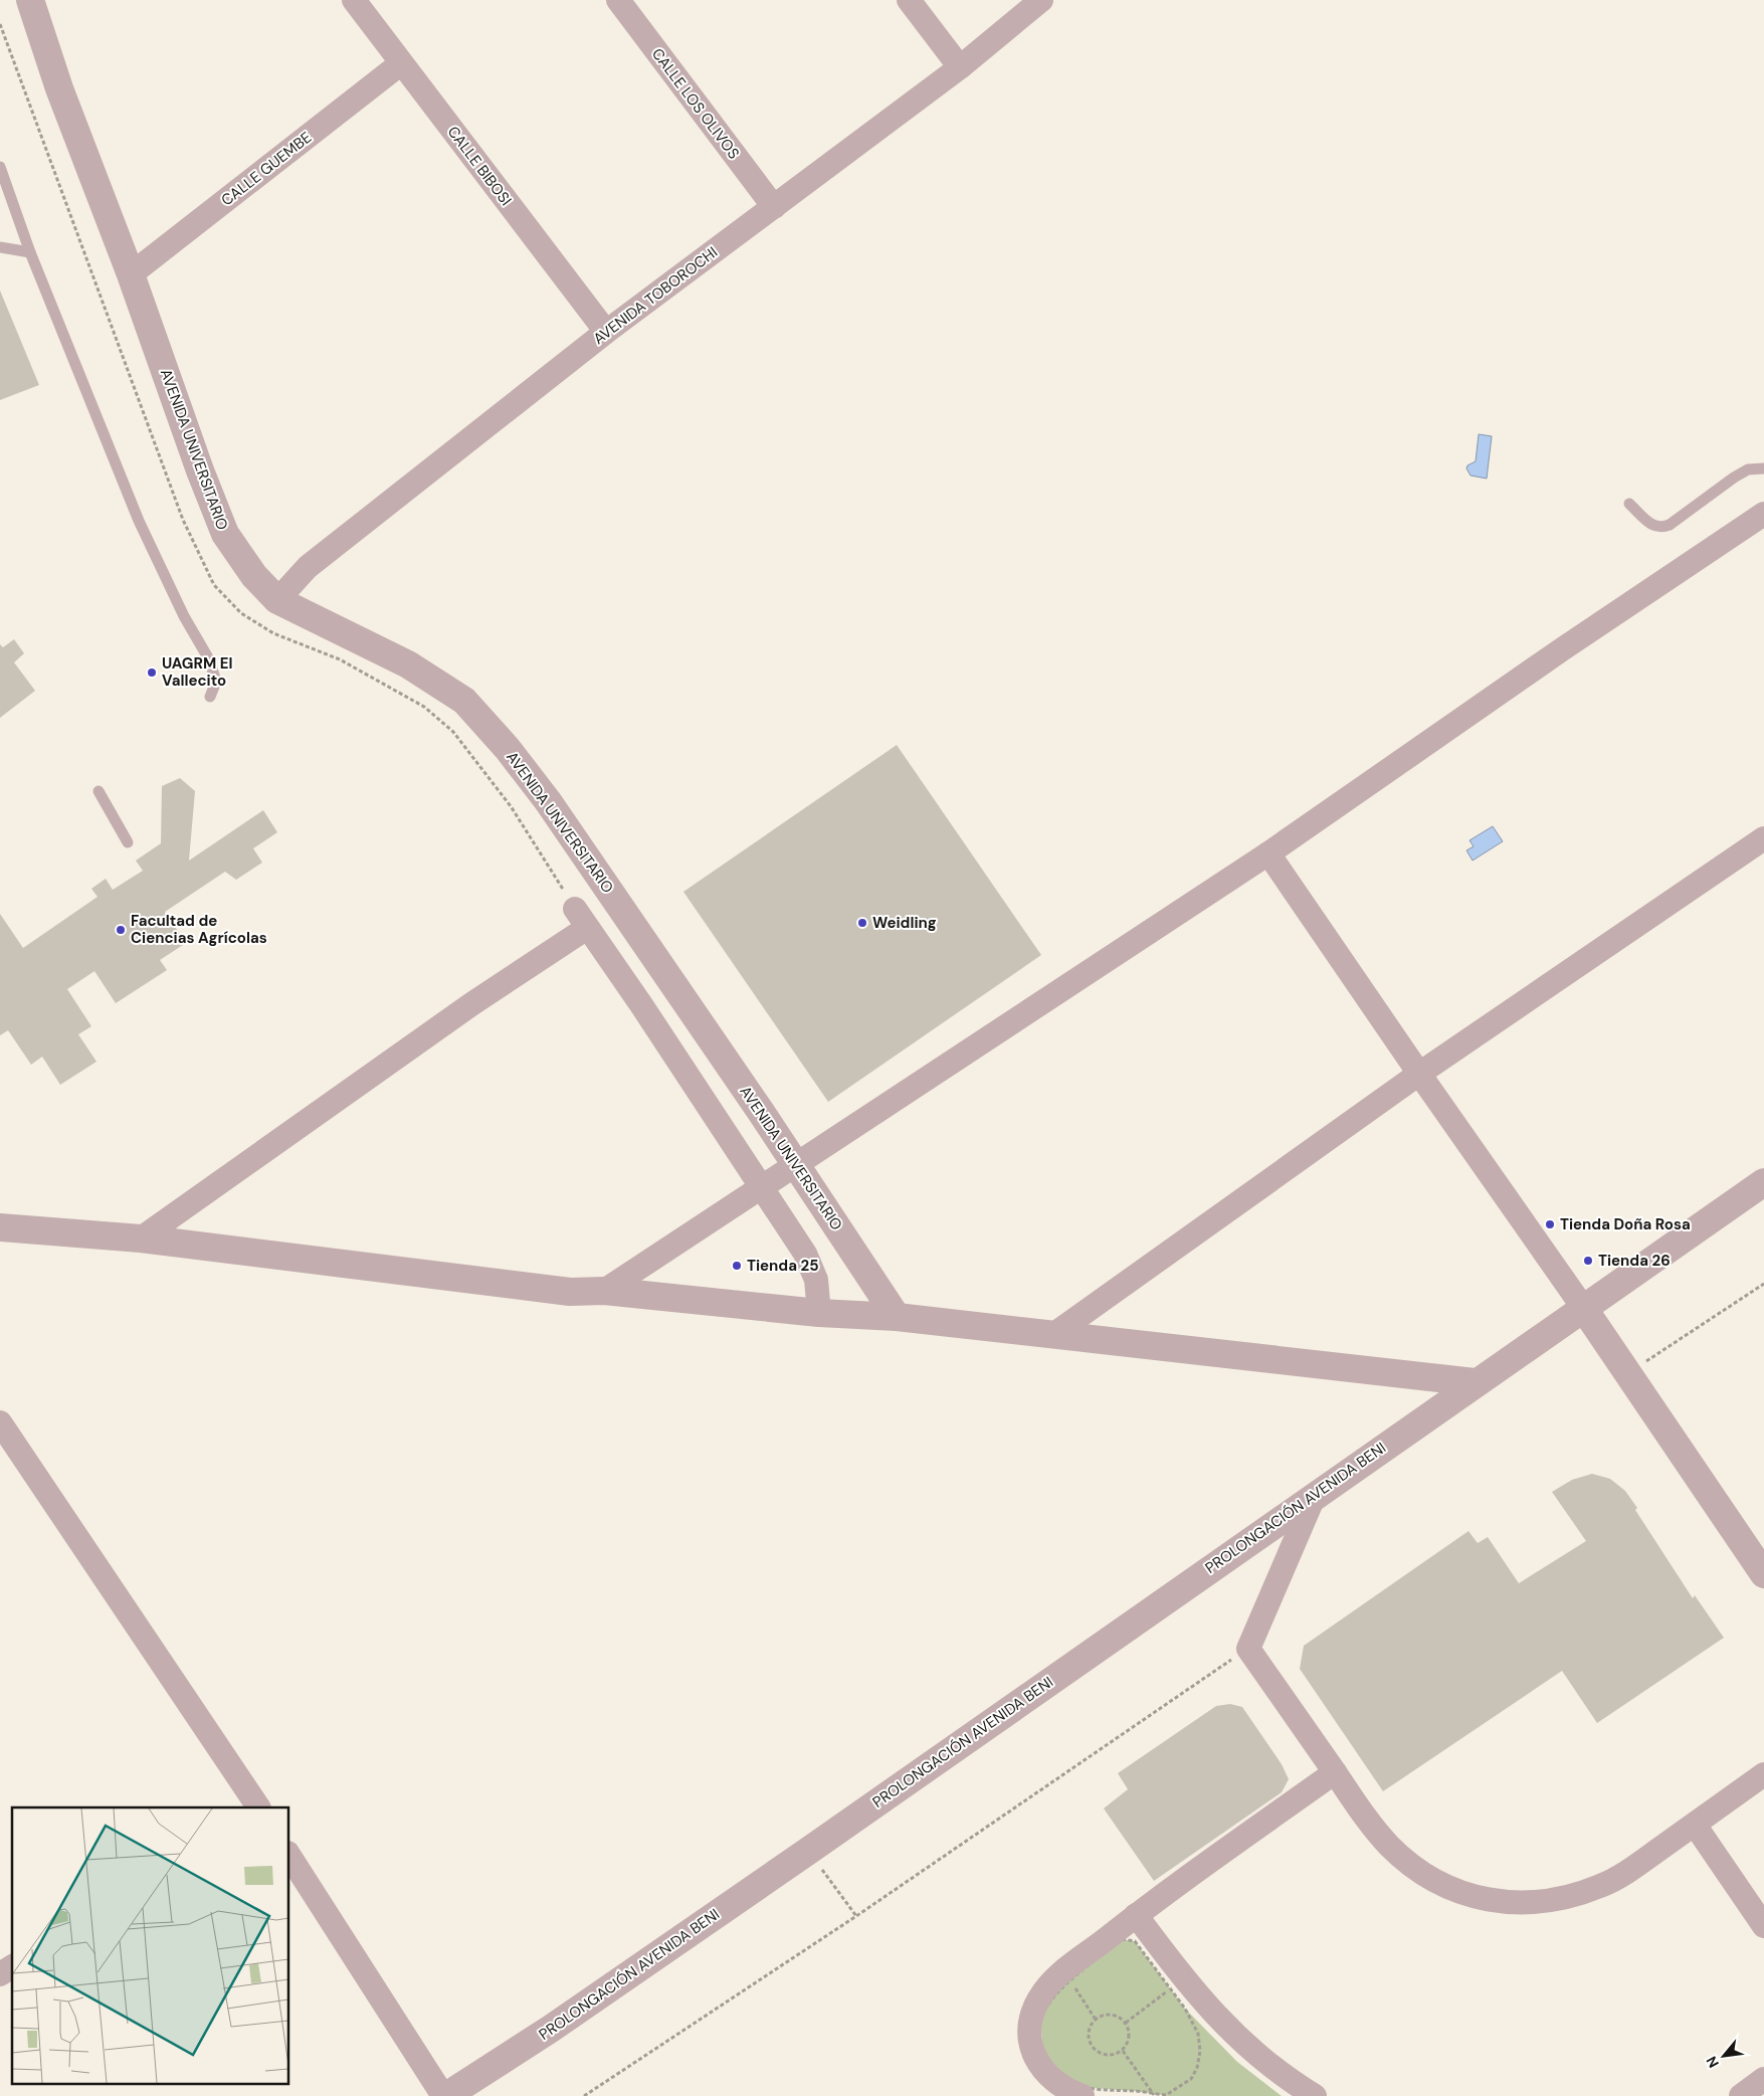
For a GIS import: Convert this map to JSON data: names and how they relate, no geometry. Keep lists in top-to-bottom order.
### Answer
{
  "streets": {
    "street": [
      "CALLE LOS OLIVOS",
      "CALLE BIBOSI",
      "CALLE GUEMBE",
      "AVENIDA TOBOROCHI",
      "AVENIDA UNIVERSITARIO",
      "PROLONGACIÓN AVENIDA BENI"
    ]
  },
  "crossings": [
    ["CALLE LOS OLIVOS", "AVENIDA TOBOROCHI"],
    ["CALLE BIBOSI", "CALLE GUEMBE"],
    ["CALLE BIBOSI", "AVENIDA TOBOROCHI"],
    ["CALLE GUEMBE", "AVENIDA UNIVERSITARIO"],
    ["AVENIDA TOBOROCHI", "AVENIDA UNIVERSITARIO"]
  ],
  "places": [
    "UAGRM El Vallecito",
    "Weidling",
    "Facultad de Ciencias Agrícolas",
    "Tienda Doña Rosa",
    "Tienda 26",
    "Tienda 25"
  ],
  "north": "bottom left"
}
